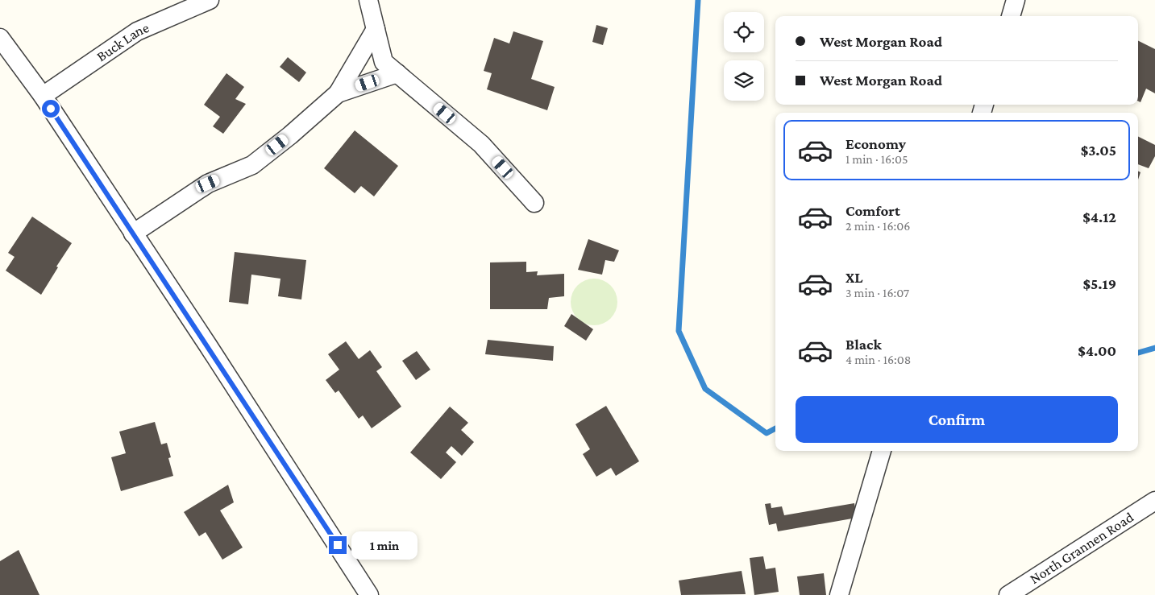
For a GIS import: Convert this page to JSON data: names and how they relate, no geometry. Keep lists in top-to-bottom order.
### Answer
{
  "streets": {
    "street": ["Buck Lane", "North Grannen Road"]
  },
  "page": {
    "banner": ["West Morgan Road", "West Morgan Road"],
    "list": [
      {
        "name": "Economy",
        "note": "1 min · 16:05",
        "value": "$3.05"
      },
      {
        "name": "Comfort",
        "note": "2 min · 16:06",
        "value": "$4.12"
      },
      {
        "name": "XL",
        "note": "3 min · 16:07",
        "value": "$5.19"
      },
      {
        "name": "Black",
        "note": "4 min · 16:08",
        "value": "$4.00"
      }
    ],
    "buttons": "Confirm",
    "bubble": "1 min"
  }
}
